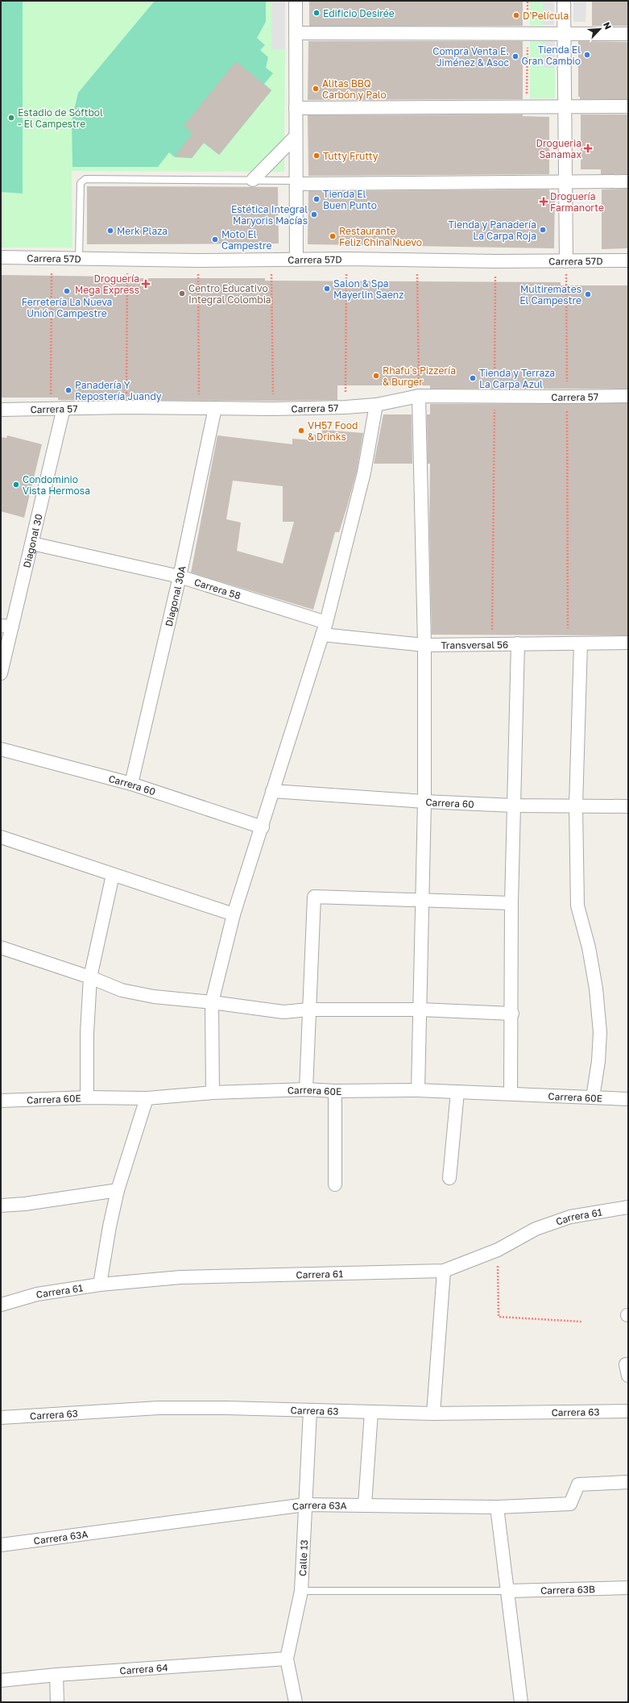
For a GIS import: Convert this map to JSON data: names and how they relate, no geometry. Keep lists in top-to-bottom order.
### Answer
{
  "streets": {
    "street": [
      "Carrera 57D",
      "Carrera 57",
      "Diagonal 30",
      "Carrera 58",
      "Diagonal 30A",
      "Transversal 56",
      "Carrera 60",
      "Carrera 60E",
      "Carrera 61",
      "Carrera 63",
      "Carrera 63A",
      "Calle 13",
      "Carrera 63B",
      "Carrera 64"
    ]
  },
  "crossings": [
    ["Carrera 57", "Diagonal 30"],
    ["Carrera 57", "Diagonal 30A"],
    ["Diagonal 30", "Carrera 58"],
    ["Carrera 58", "Diagonal 30A"],
    ["Carrera 58", "Transversal 56"],
    ["Diagonal 30A", "Carrera 60"],
    ["Carrera 63", "Calle 13"],
    ["Carrera 63A", "Calle 13"],
    ["Calle 13", "Carrera 64"]
  ],
  "places": {
    "other": [
      "Edificio Desirée",
      "D'Película",
      "Tienda El Gran Cambio",
      "Compra Venta E. Jiménez & Asoc",
      "Alitas BBQ Carbón y Palo",
      "Estadio de Sóftbol - El Campestre",
      "Tutty Frutty",
      "Tienda El Buen Punto",
      "Estética Integral Maryoris Macías",
      "Tienda y Panadería La Carpa Roja",
      "Merk Plaza",
      "Restaurante Feliz China Nuevo",
      "Moto El Campestre",
      "Salon & Spa Mayerlin Saenz",
      "Ferretería La Nueva Unión Campestre",
      "Centro Educativo Integral Colombia",
      "Multiremates El Campestre",
      "Rhafu's Pizzería & Burger",
      "Tienda y Terraza La Carpa Azul",
      "Panadería Y Repostería Juandy",
      "VH57 Food & Drinks",
      "Condominio Vista Hermosa"
    ],
    "health": ["Drogueria Sanamax", "Droguería Farmanorte", "Droguería Mega Express"]
  },
  "north": "top right"
}
